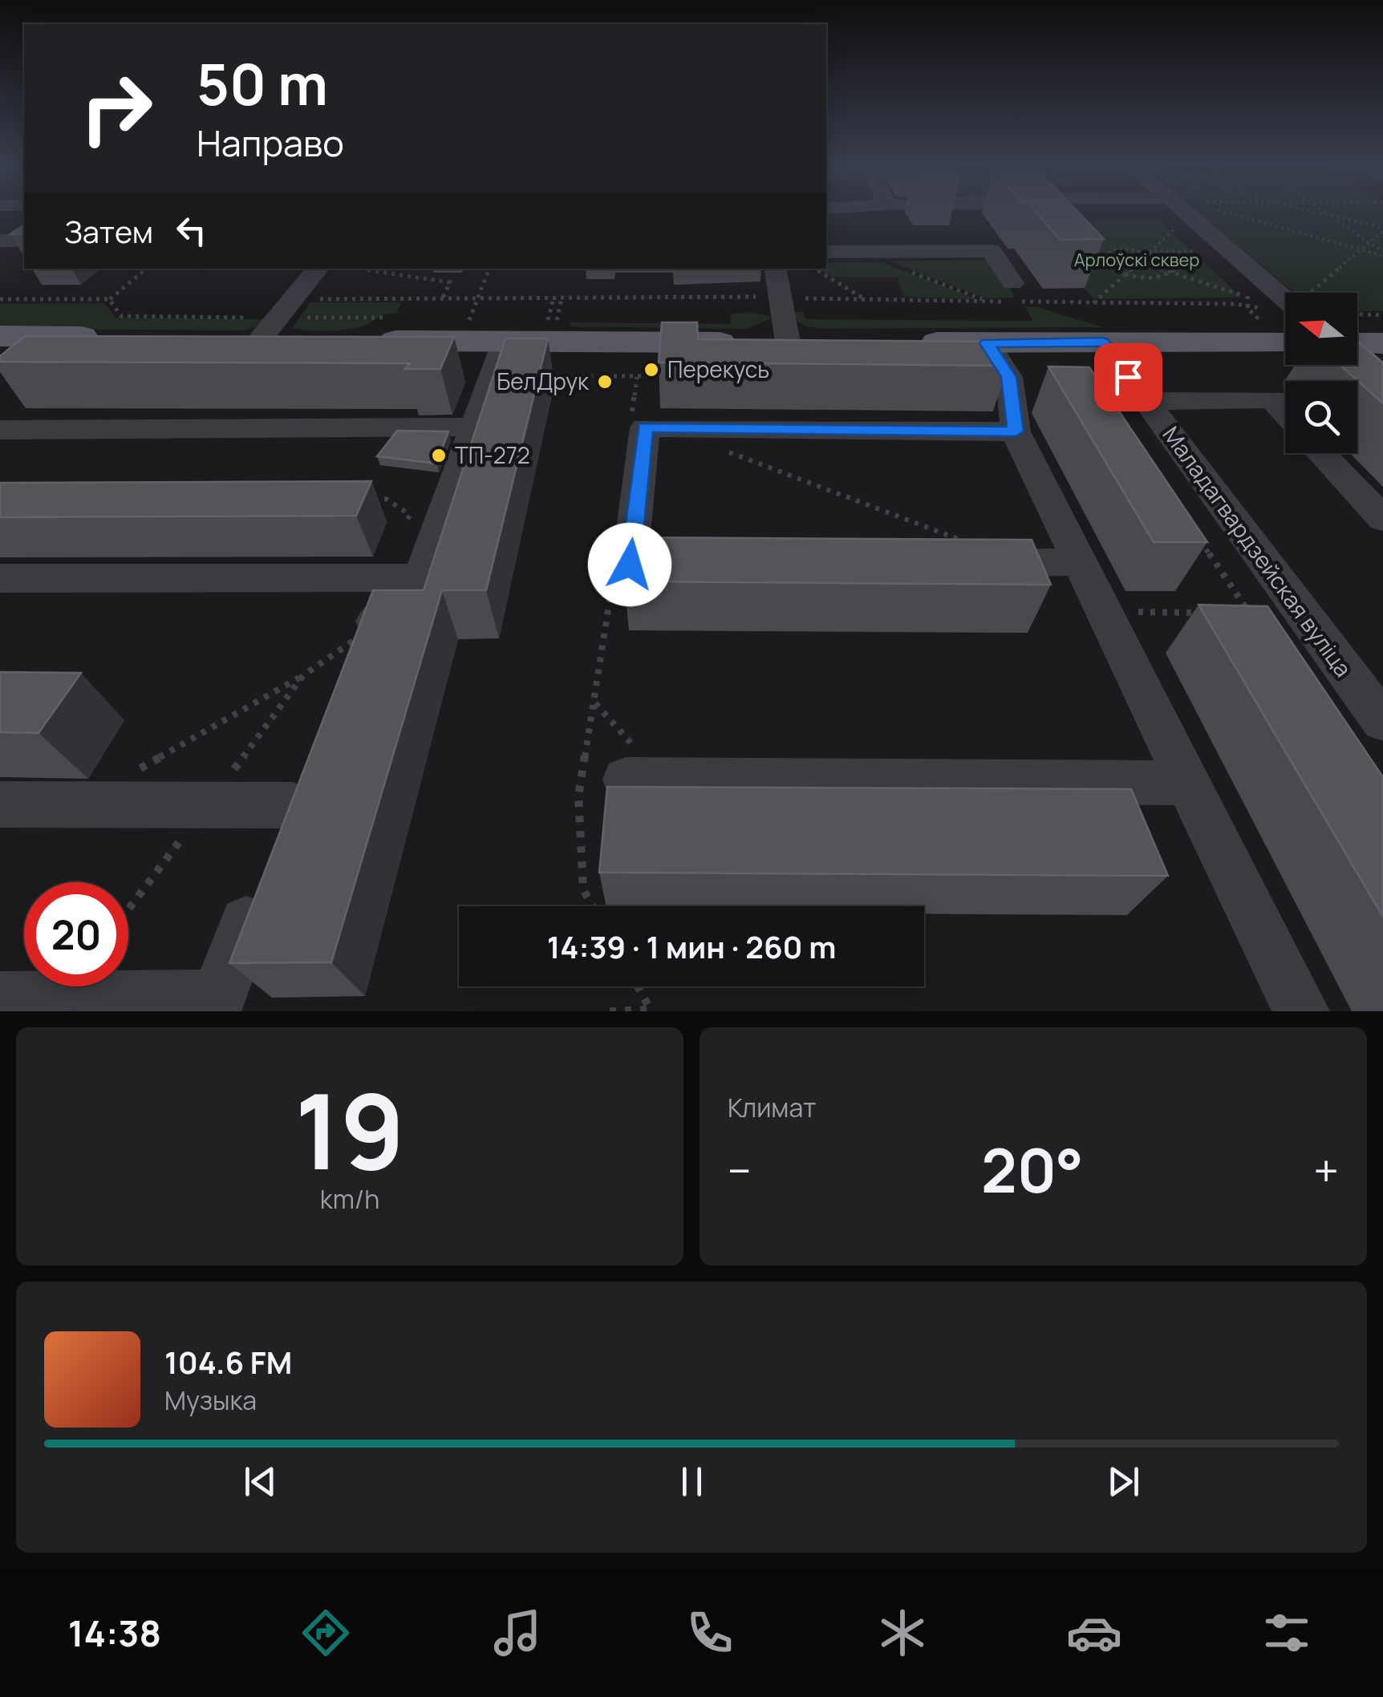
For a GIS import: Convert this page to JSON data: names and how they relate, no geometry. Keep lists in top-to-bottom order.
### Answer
{
  "streets": {
    "street": ["Маладагвардзейская вуліца"]
  },
  "parks": ["Арлоўскі сквер"],
  "places": ["Перекусь", "БелДрук", "ТП-272"],
  "north": "left",
  "page": {
    "turn": ["50 m", "Направо"],
    "then": "Затем",
    "limit": "20",
    "trip": "14:39 · 1 мин · 260 m",
    "tile": [
      ["19", "km/h"],
      "Климат"
    ],
    "heat": ["−", "20°", "+"],
    "song": ["104.6 FM", "Музыка"],
    "tabs": "14:38"
  }
}
